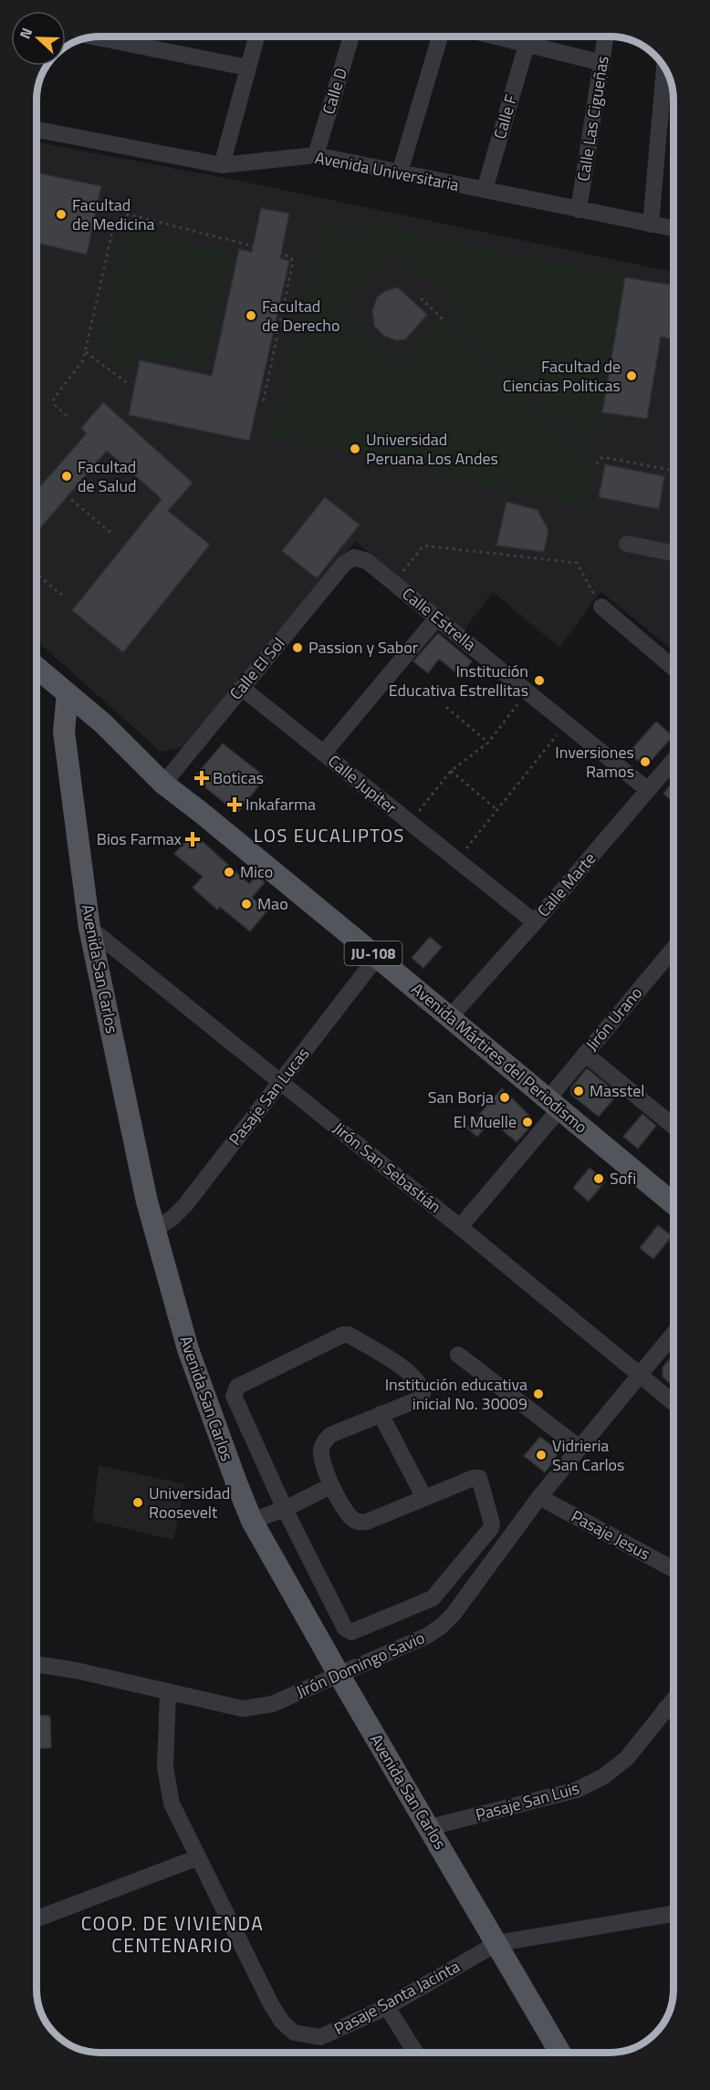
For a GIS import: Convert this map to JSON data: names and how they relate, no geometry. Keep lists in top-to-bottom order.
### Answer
{
  "streets": {
    "main road": ["JU-108", "Avenida San Carlos", "Avenida Mártires del Periodismo"],
    "street": [
      "Calle D",
      "Calle F",
      "Calle Las Cigueñas",
      "Avenida Universitaria",
      "Calle Estrella",
      "Calle El Sol",
      "Calle Jupiter",
      "Calle Marte",
      "Jirón Urano",
      "Pasaje San Lucas",
      "Jirón San Sebastián",
      "Pasaje Jesus",
      "Jirón Domingo Savio",
      "Pasaje San Luis",
      "Pasaje Santa Jacinta"
    ]
  },
  "crossings": [
    ["Calle D", "Avenida Universitaria"],
    ["Calle F", "Avenida Universitaria"],
    ["Calle Las Cigueñas", "Avenida Universitaria"],
    ["Calle Estrella", "Calle El Sol"],
    ["Calle Estrella", "Calle Marte"],
    ["Calle El Sol", "Calle Jupiter"],
    ["Calle El Sol", "Avenida Mártires del Periodismo"],
    ["Calle Jupiter", "Calle Marte"],
    ["Calle Marte", "Avenida Mártires del Periodismo"],
    ["Avenida San Carlos", "Avenida Mártires del Periodismo"],
    ["Avenida San Carlos", "Pasaje San Lucas"],
    ["Avenida San Carlos", "Jirón San Sebastián"],
    ["Avenida San Carlos", "Jirón Domingo Savio"],
    ["Avenida San Carlos", "Pasaje San Luis"],
    ["Avenida San Carlos", "Pasaje Santa Jacinta"],
    ["Jirón Urano", "Avenida Mártires del Periodismo"],
    ["Jirón Urano", "Jirón San Sebastián"],
    ["Avenida Mártires del Periodismo", "Pasaje San Lucas"],
    ["Pasaje San Lucas", "Jirón San Sebastián"],
    ["Jirón San Sebastián", "Jirón Domingo Savio"],
    ["Pasaje Jesus", "Jirón Domingo Savio"]
  ],
  "districts": ["LOS EUCALIPTOS", "COOP. DE VIVIENDA CENTENARIO"],
  "places": {
    "other": [
      "Facultad de Medicina",
      "Facultad de Derecho",
      "Facultad de Ciencias Politicas",
      "Universidad Peruana Los Andes",
      "Facultad de Salud",
      "Passion y Sabor",
      "Institución Educativa Estrellitas",
      "Inversiones Ramos",
      "Mico",
      "Mao",
      "Masstel",
      "San Borja",
      "El Muelle",
      "Sofi",
      "Institución educativa inicial No. 30009",
      "Vidrieria San Carlos",
      "Universidad Roosevelt"
    ],
    "health": ["Boticas", "Inkafarma", "Bios Farmax"]
  },
  "north": "left"
}
